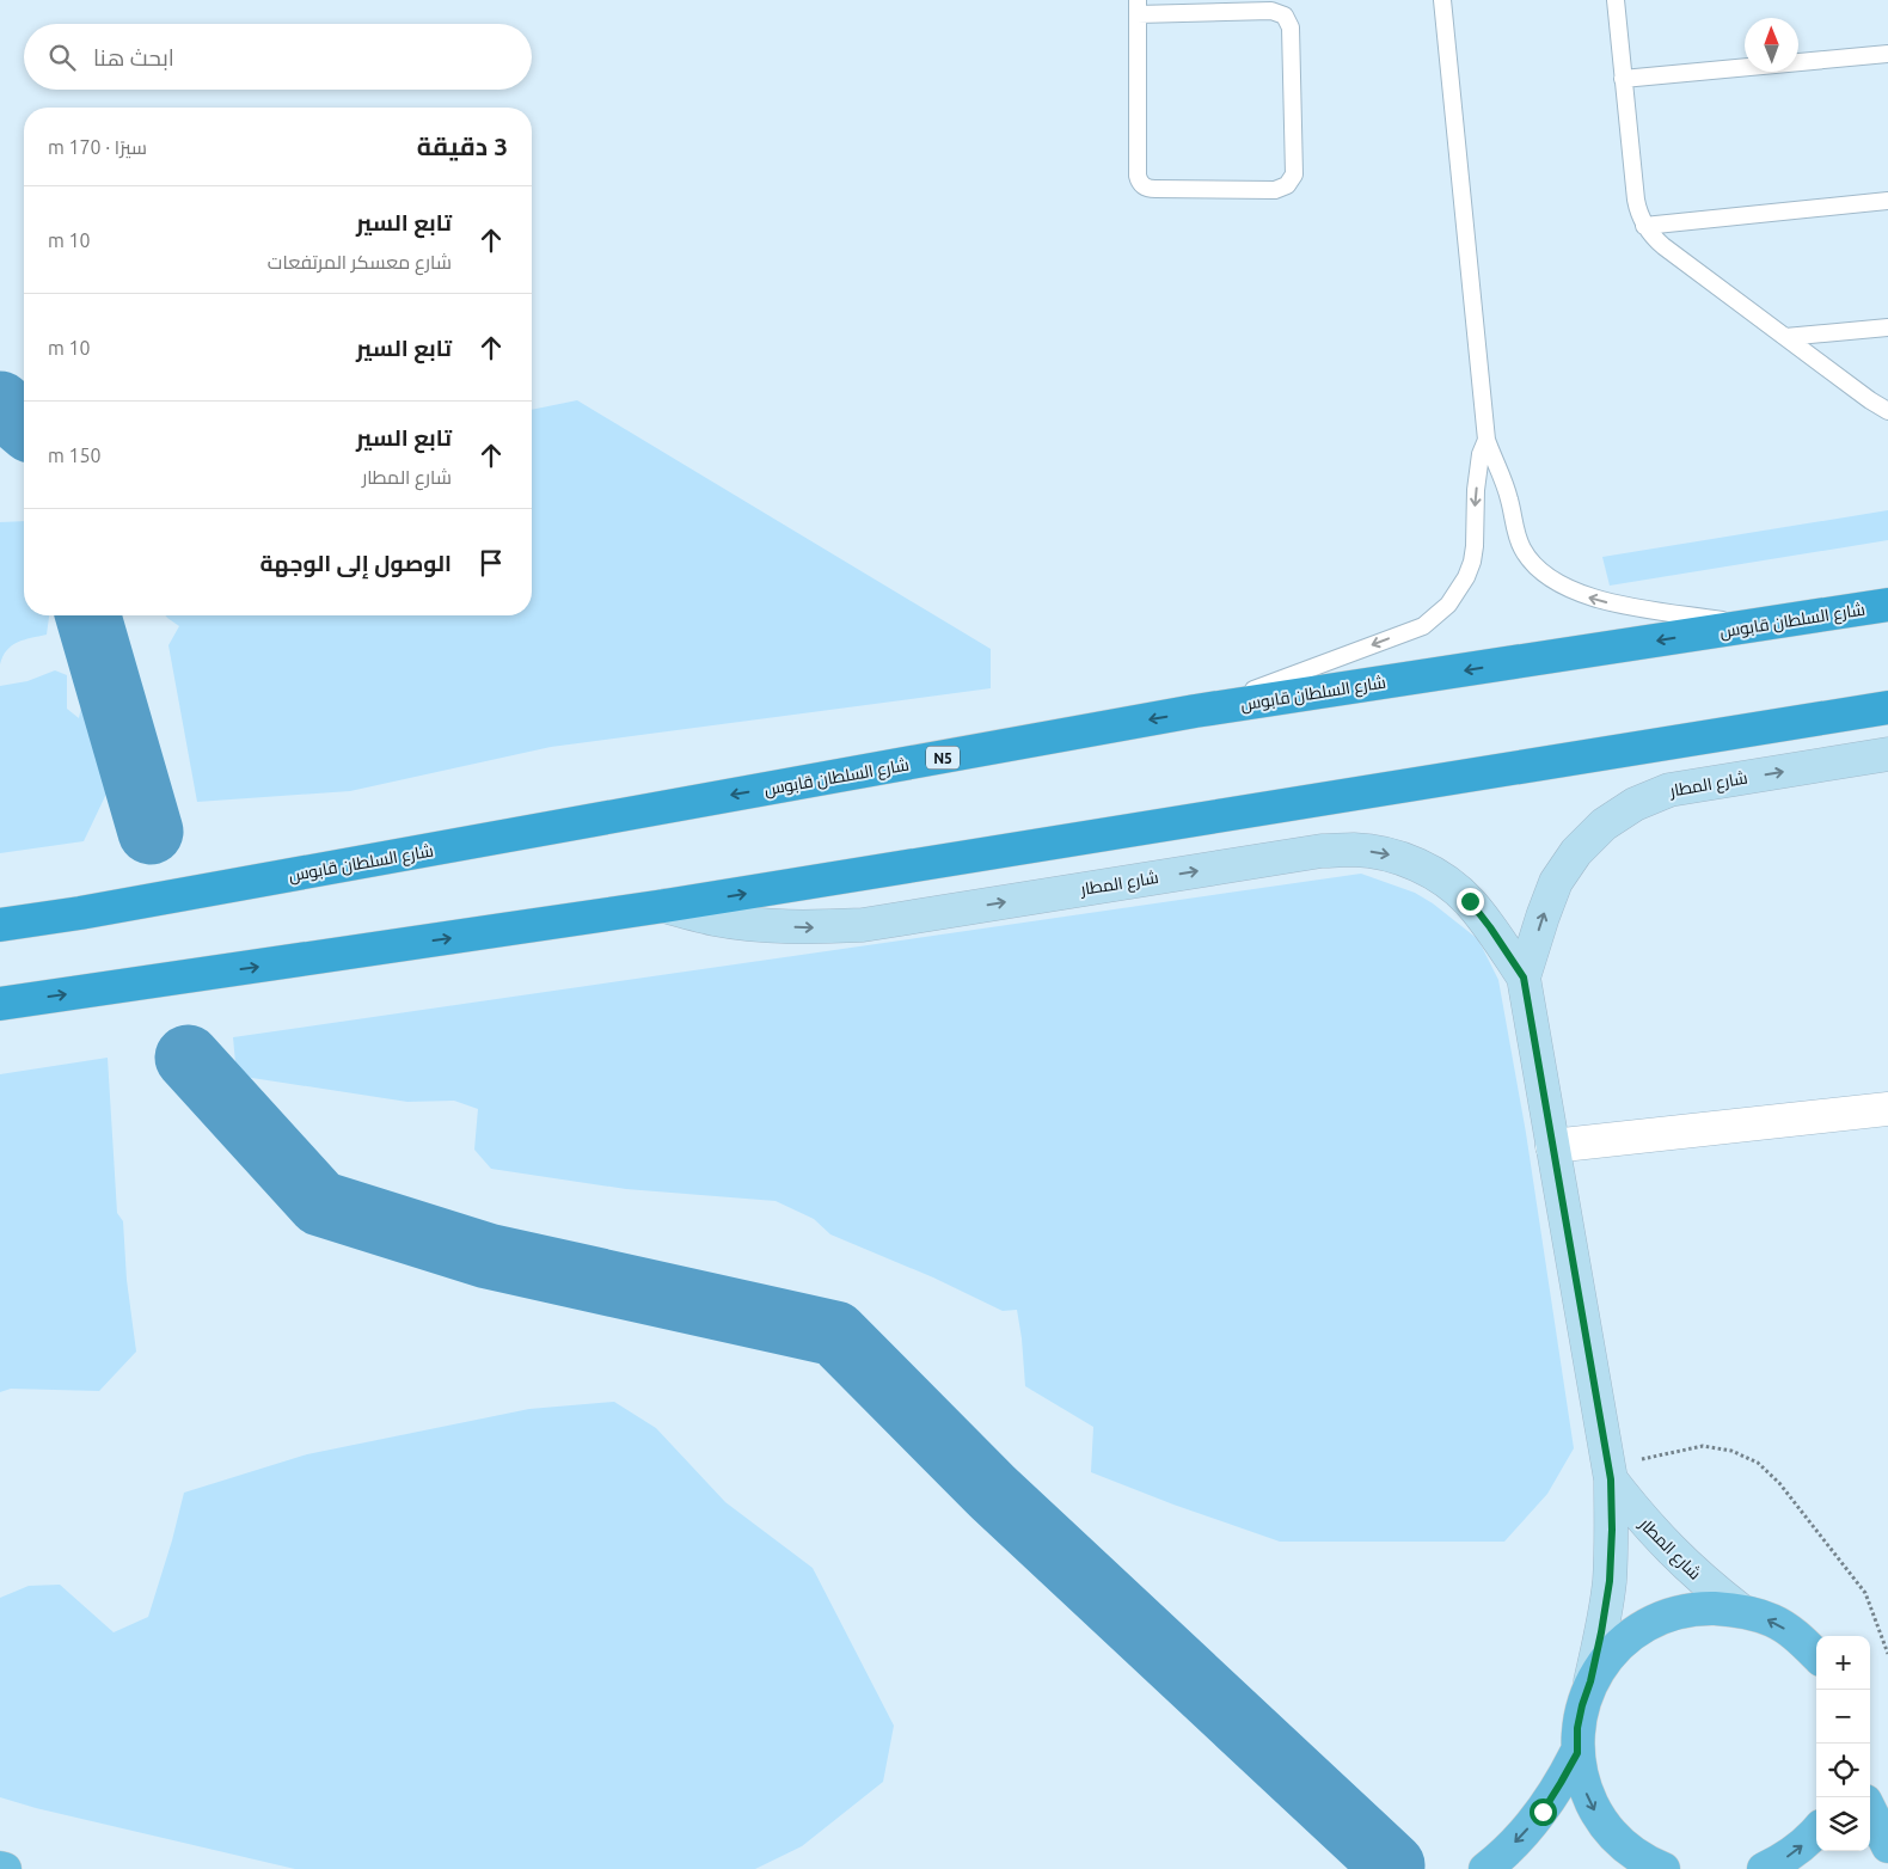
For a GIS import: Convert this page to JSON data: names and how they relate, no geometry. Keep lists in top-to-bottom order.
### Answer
{
  "streets": {
    "highway": ["شارع السلطان قابوس", "N5"],
    "main road": ["شارع المطار"]
  },
  "one_way": ["شارع المطار"],
  "north": "top",
  "page": {
    "search": "ابحث هنا",
    "heading": ["3 دقيقة", "سيرًا · 170 m"],
    "list": [
      ["تابع السير", "شارع معسكر المرتفعات", "10 m"],
      ["تابع السير", "10 m"],
      ["تابع السير", "شارع المطار", "150 m"],
      "الوصول إلى الوجهة"
    ],
    "map_buttons": ["+", "−"]
  }
}
